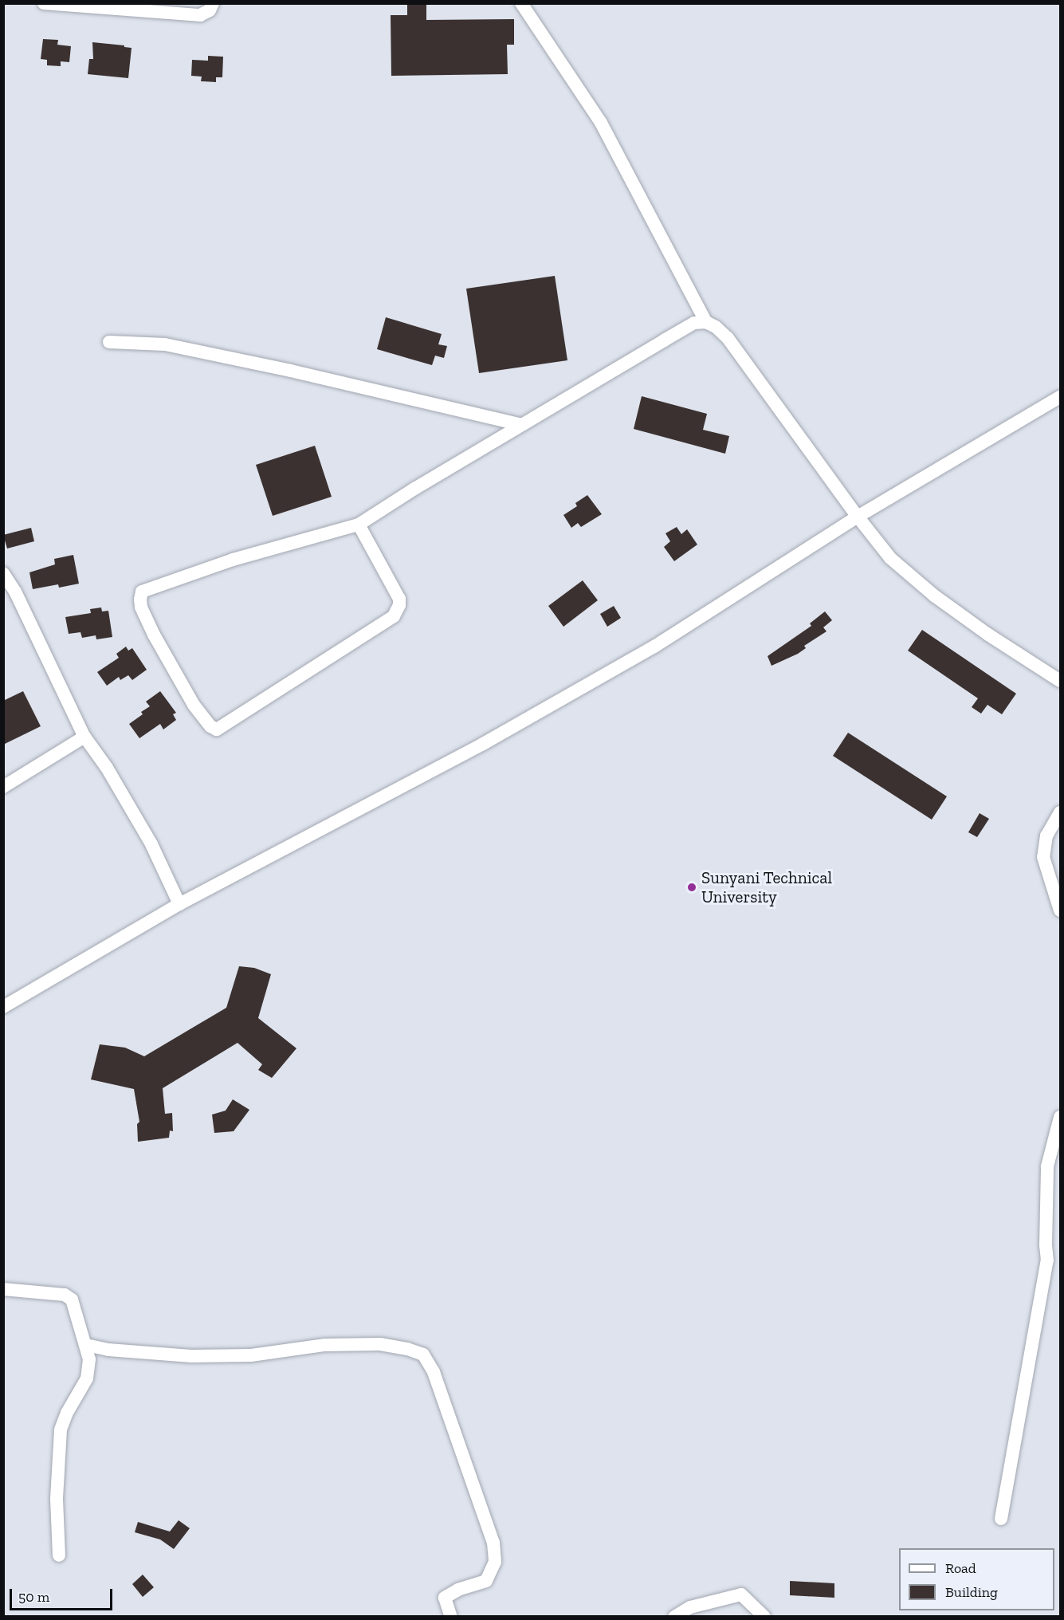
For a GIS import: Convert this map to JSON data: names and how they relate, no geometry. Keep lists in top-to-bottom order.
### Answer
{
  "places": ["Sunyani Technical University"],
  "legend": ["Road", "Building"],
  "scale_bar": "50 m"
}
